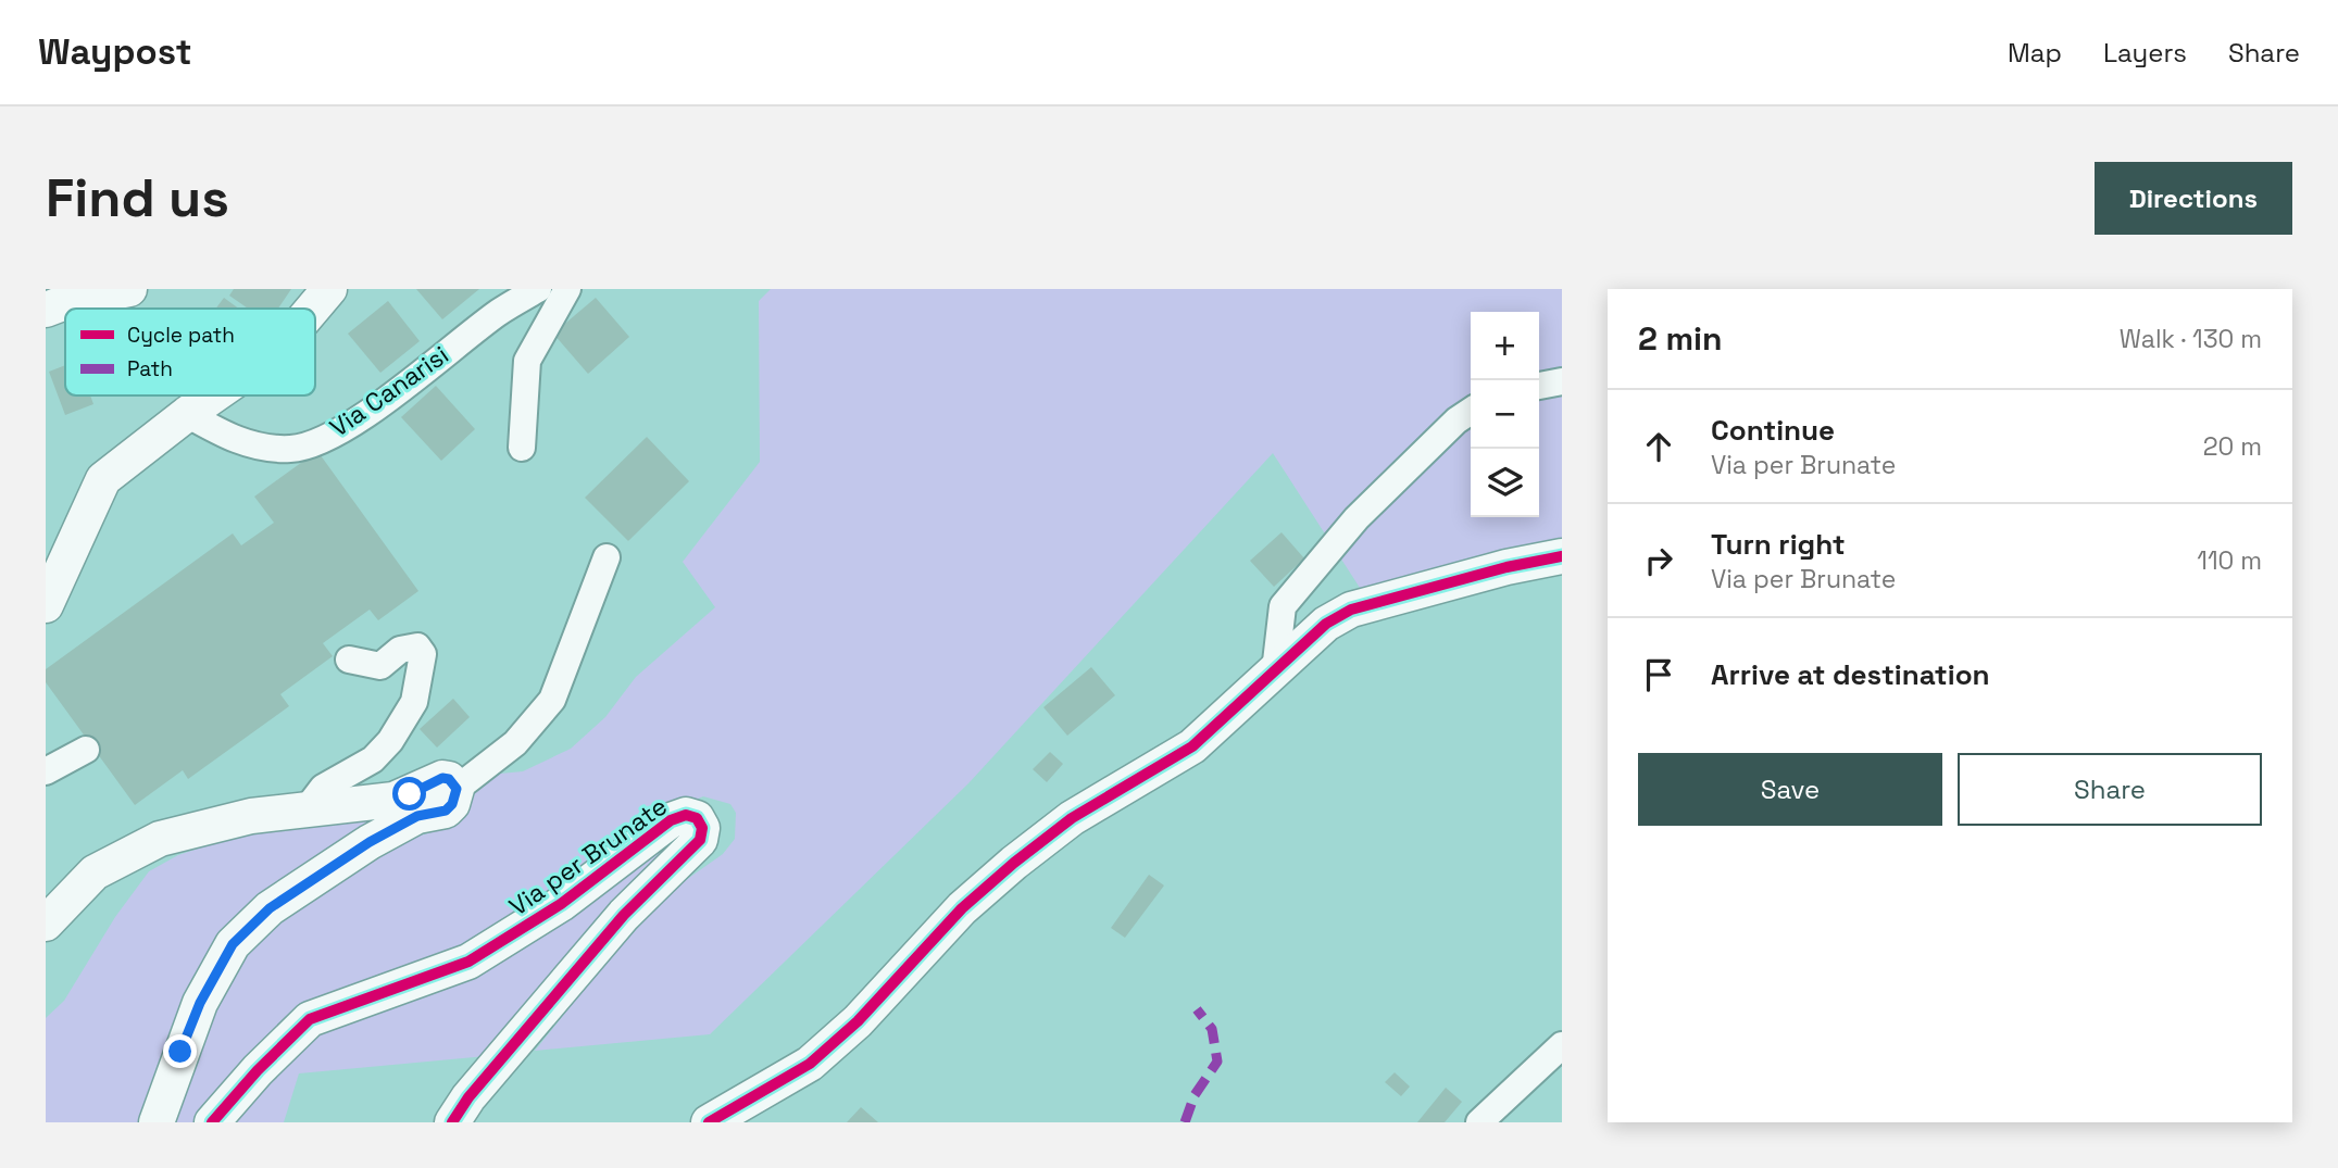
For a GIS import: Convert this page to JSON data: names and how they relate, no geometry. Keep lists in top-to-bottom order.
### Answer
{
  "streets": {
    "street": ["Via Canarisi", "Via per Brunate"]
  },
  "legend": ["Cycle path", "Path"],
  "page": {
    "header": "Waypost",
    "nav": ["Map", "Layers", "Share"],
    "buttons": [
      "Directions",
      ["Save", "Share"]
    ],
    "title": "Find us",
    "heading": ["2 min", "Walk · 130 m"],
    "map_buttons": ["+", "−"],
    "list": [
      ["Continue", "Via per Brunate", "20 m"],
      ["Turn right", "Via per Brunate", "110 m"],
      "Arrive at destination"
    ]
  }
}
